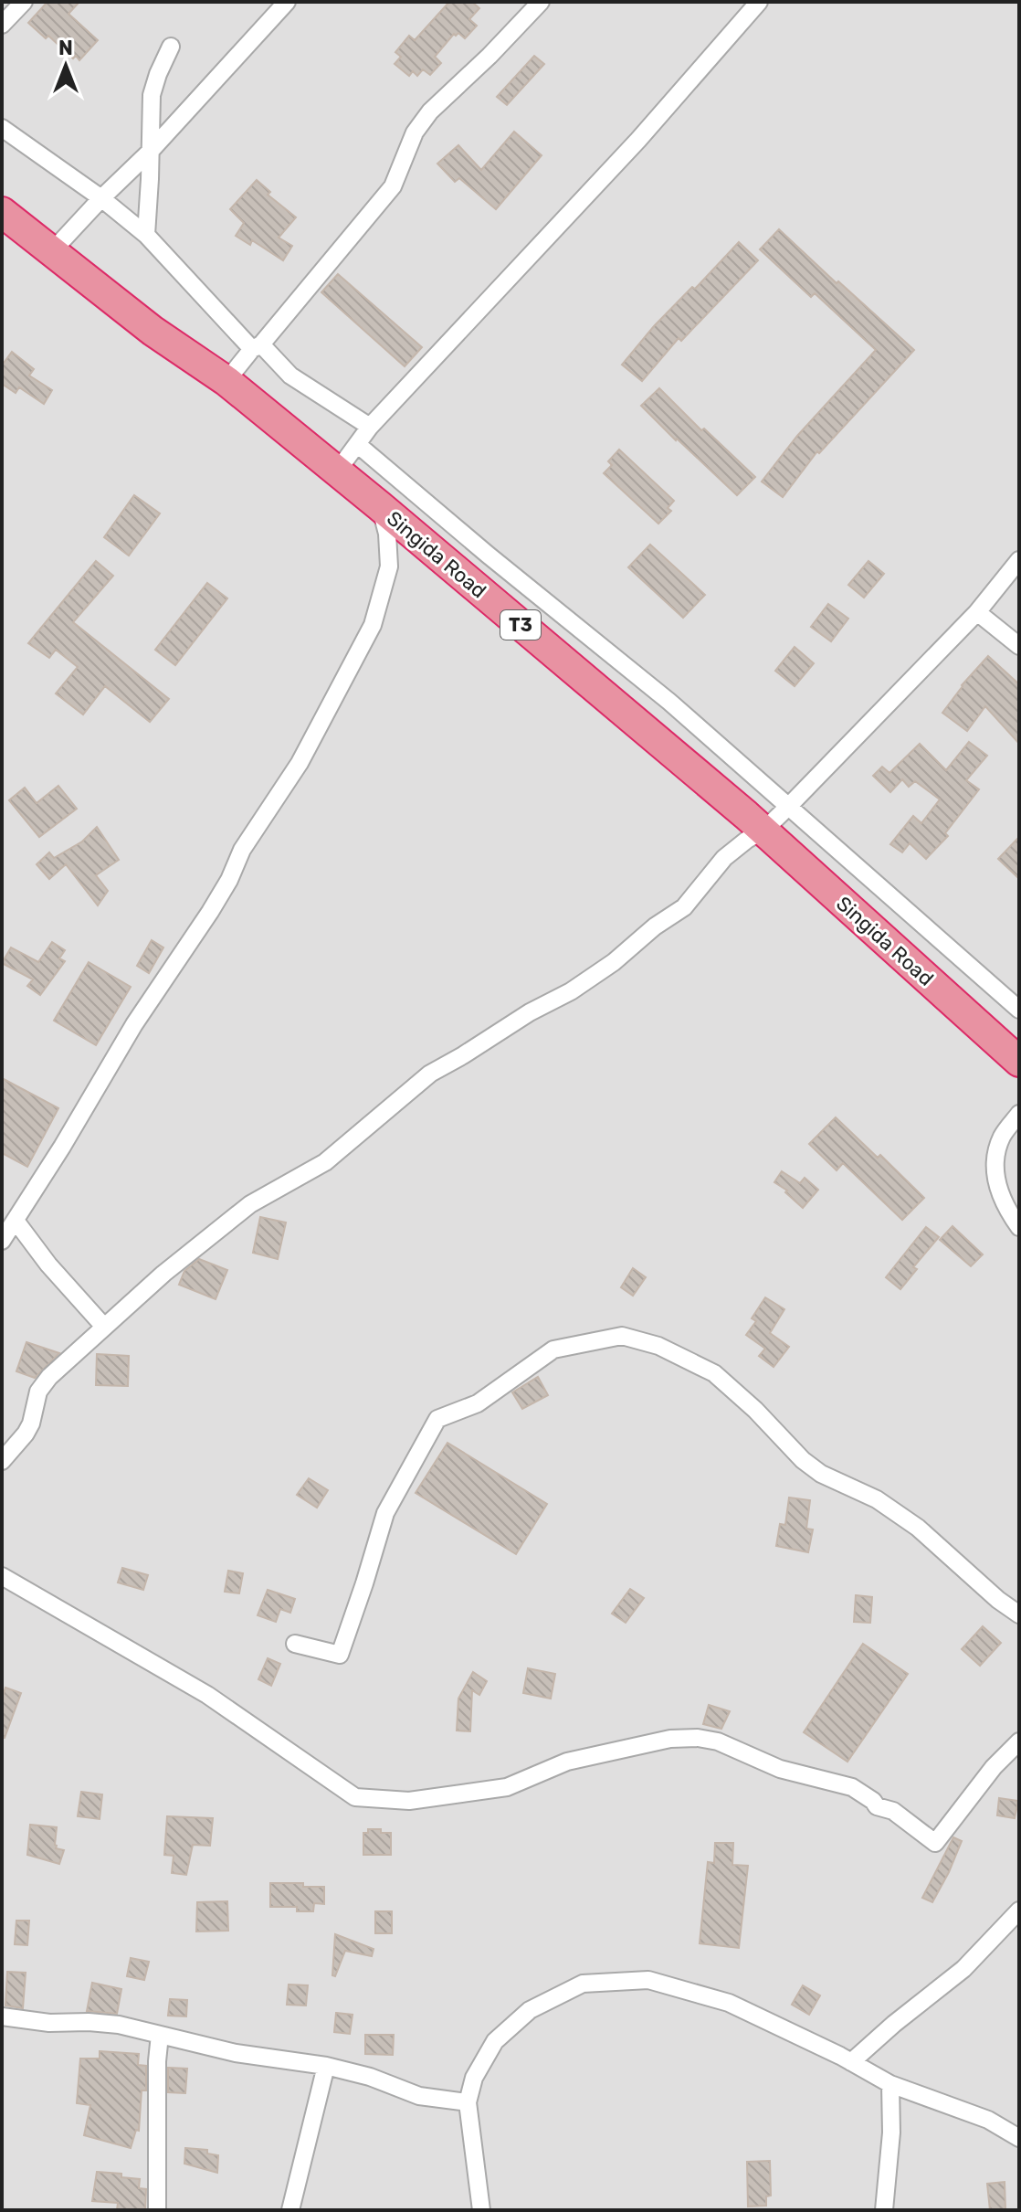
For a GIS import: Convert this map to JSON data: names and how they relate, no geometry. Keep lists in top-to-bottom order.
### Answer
{
  "streets": {
    "highway": ["Singida Road", "T3"]
  },
  "north": "top"
}
